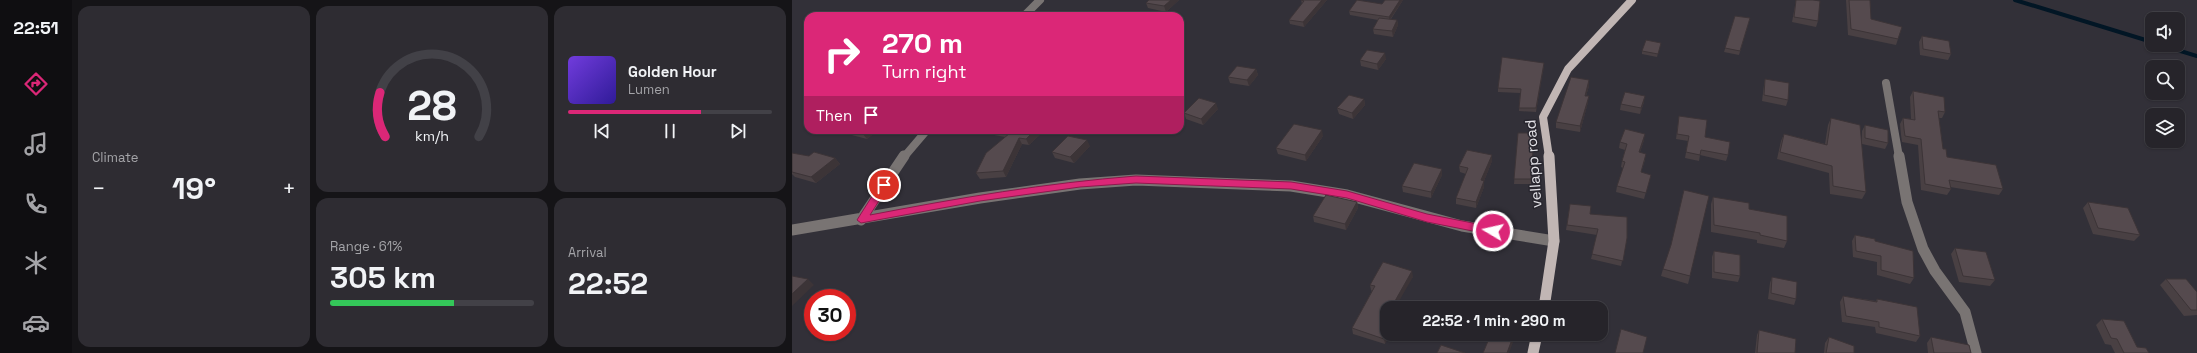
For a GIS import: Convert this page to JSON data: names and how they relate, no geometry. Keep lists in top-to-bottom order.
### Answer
{
  "streets": {
    "main road": ["vellapp road"]
  },
  "page": {
    "tabs": "22:51",
    "tile": [
      "Climate",
      ["Range · 61%", "305 km"],
      ["Arrival", "22:52"]
    ],
    "turn": ["270 m", "Turn right"],
    "song": ["Golden Hour", "Lumen"],
    "then": "Then",
    "heat": ["−", "19°", "+"],
    "limit": "30",
    "trip": "22:52 · 1 min · 290 m",
    "gauge": ["28", "km/h"]
  }
}
